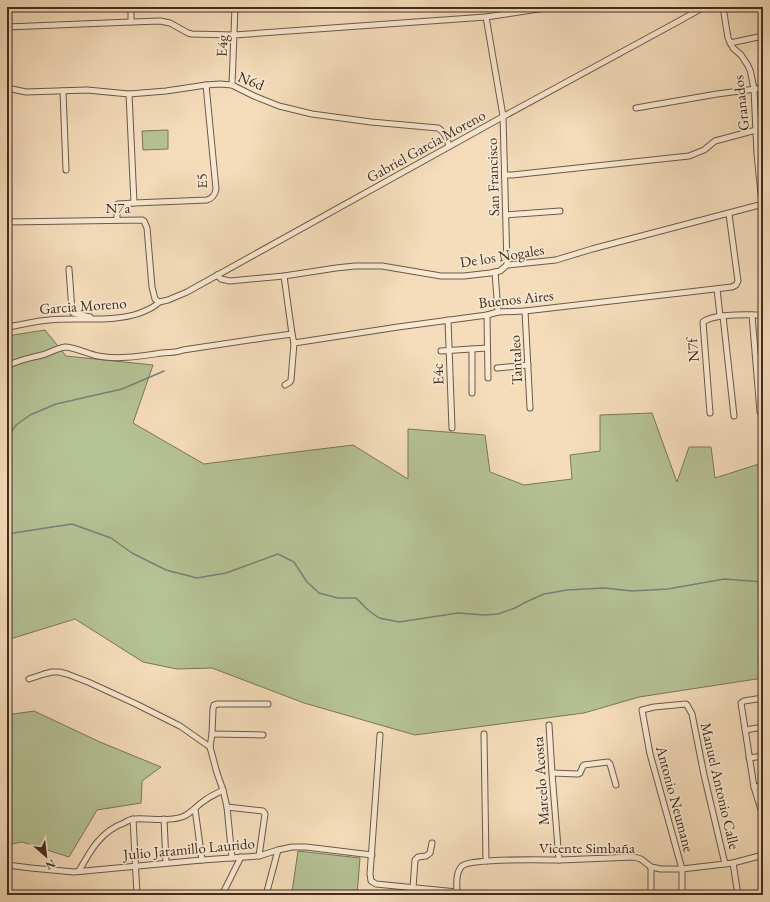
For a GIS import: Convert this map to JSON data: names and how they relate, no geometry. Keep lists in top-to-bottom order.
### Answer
{
  "streets": {
    "street": [
      "E4g",
      "N6d",
      "Granados",
      "Gabriel Garcia Moreno",
      "San Francisco",
      "E5",
      "N7a",
      "De los Nogales",
      "Buenos Aires",
      "Garcia Moreno",
      "N7f",
      "Tantaleo",
      "E4c",
      "Marcelo Acosta",
      "Manuel Antonio Calle",
      "Antonio Neumane",
      "Vicente Simbaña",
      "Julio Jaramillo Laurido"
    ]
  },
  "crossings": [
    ["E4g", "N6d"],
    ["N6d", "Gabriel Garcia Moreno"],
    ["N6d", "E5"],
    ["Granados", "De los Nogales"],
    ["Gabriel Garcia Moreno", "San Francisco"],
    ["Gabriel Garcia Moreno", "N7a"],
    ["Gabriel Garcia Moreno", "De los Nogales"],
    ["Gabriel Garcia Moreno", "Garcia Moreno"],
    ["San Francisco", "De los Nogales"],
    ["N7a", "Garcia Moreno"],
    ["De los Nogales", "Buenos Aires"],
    ["Buenos Aires", "Tantaleo"],
    ["Buenos Aires", "E4c"],
    ["Marcelo Acosta", "Vicente Simbaña"],
    ["Manuel Antonio Calle", "Antonio Neumane"],
    ["Manuel Antonio Calle", "Vicente Simbaña"],
    ["Antonio Neumane", "Vicente Simbaña"]
  ],
  "north": "bottom right"
}
